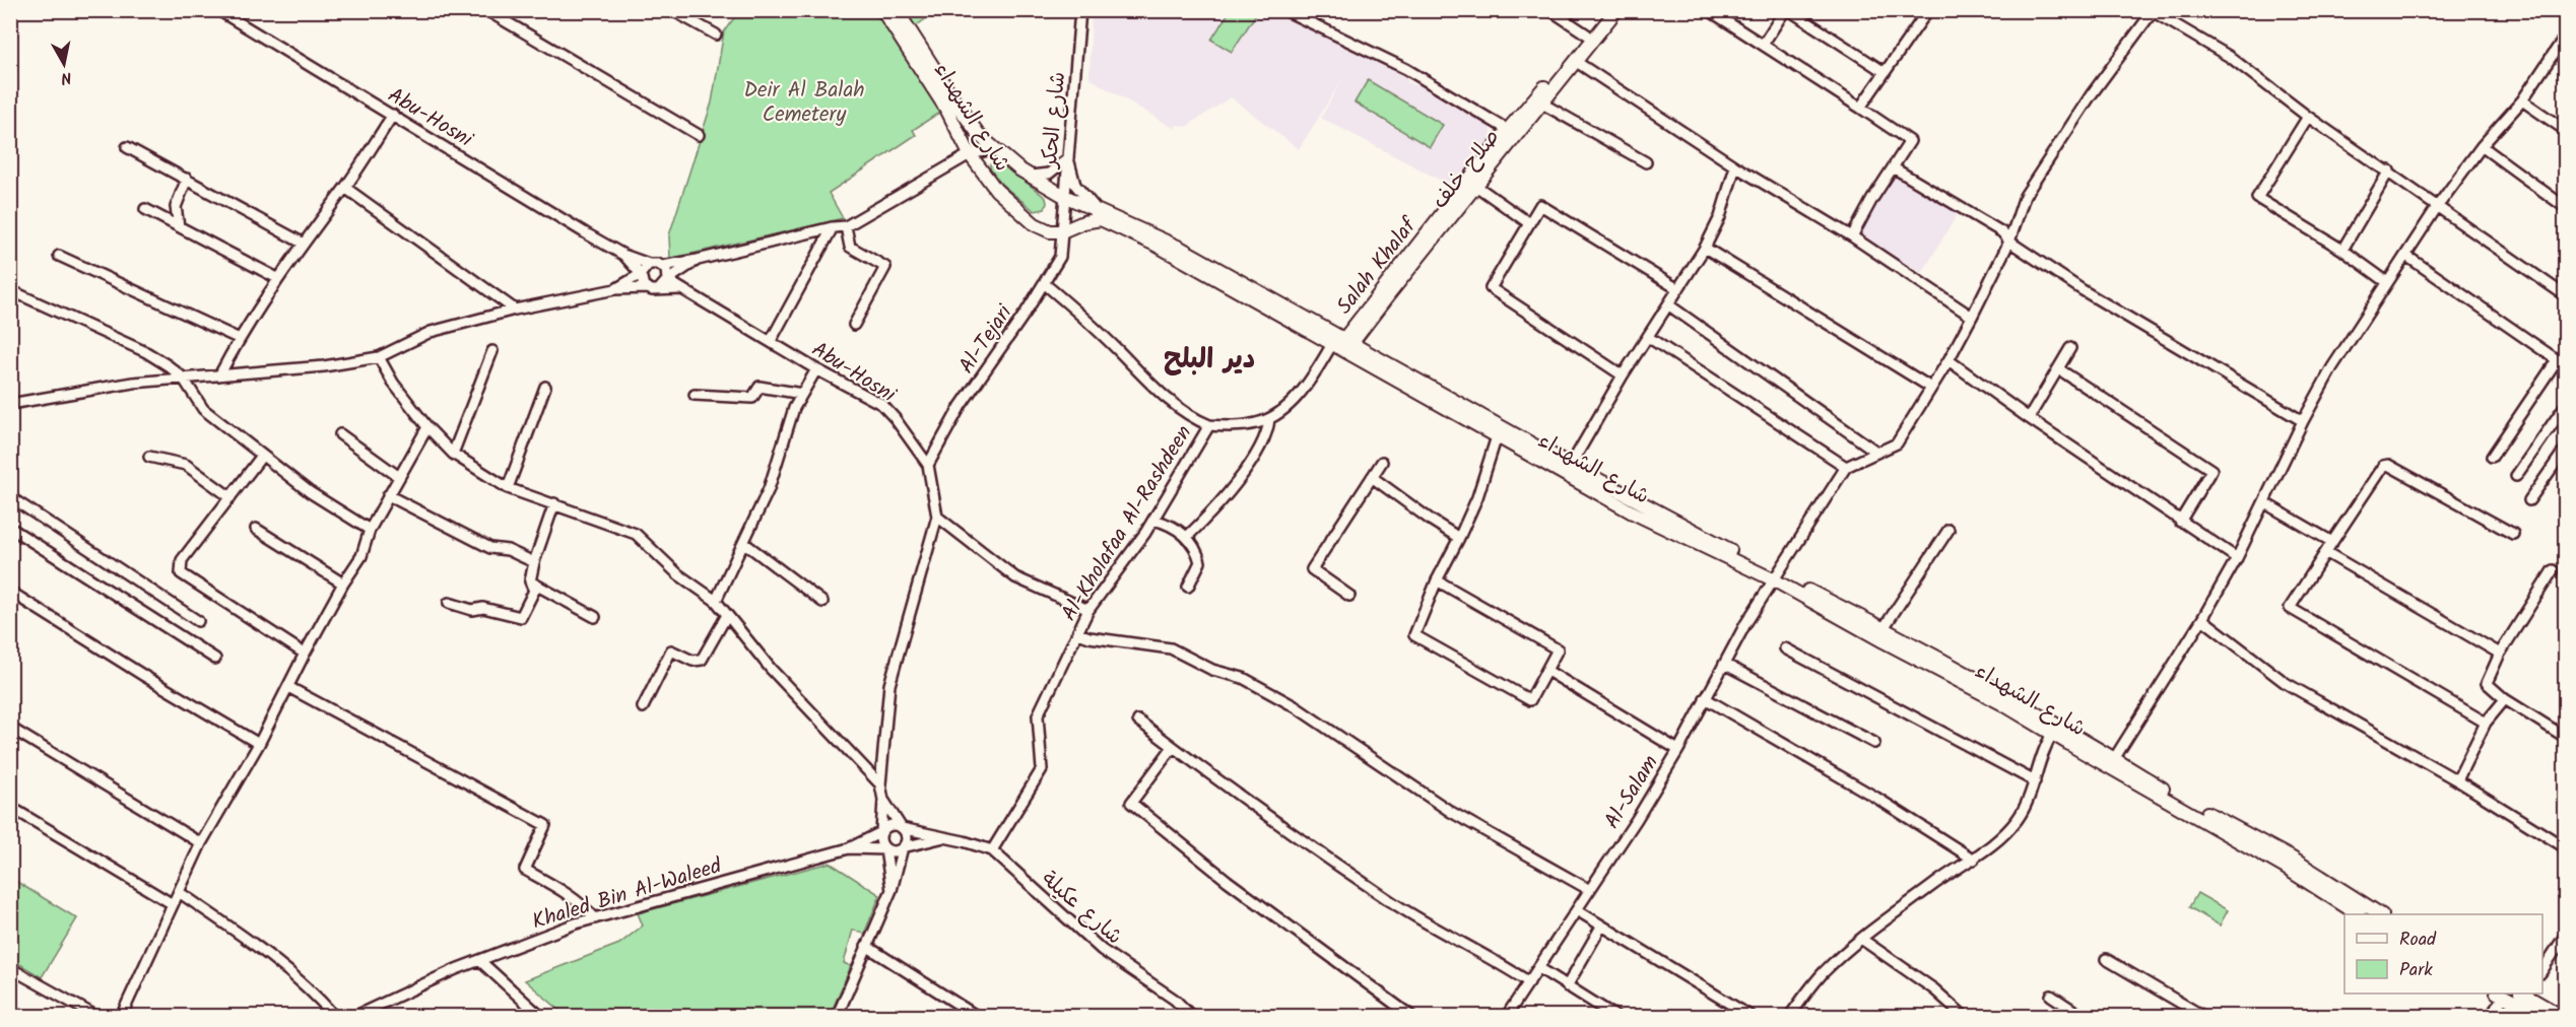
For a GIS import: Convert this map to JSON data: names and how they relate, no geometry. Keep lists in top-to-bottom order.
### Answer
{
  "streets": {
    "main road": ["شارع الشهداء", "صلاح خلف", "Salah Khalaf"],
    "street": [
      "Abu-Hosni",
      "شارع الحكر",
      "Al-Tejari",
      "Al-Kholafaa Al-Rashdeen",
      "Al-Salam",
      "Khaled Bin Al-Waleed",
      "شارع عكيلة"
    ]
  },
  "crossings": [
    ["Abu-Hosni", "Al-Tejari"],
    ["شارع الشهداء", "شارع الحكر"],
    ["شارع الشهداء", "صلاح خلف"],
    ["شارع الشهداء", "Salah Khalaf"],
    ["شارع الشهداء", "Al-Tejari"],
    ["شارع الشهداء", "Al-Kholafaa Al-Rashdeen"],
    ["شارع الشهداء", "Al-Salam"],
    ["شارع الحكر", "Al-Tejari"],
    ["صلاح خلف", "Salah Khalaf"],
    ["صلاح خلف", "Al-Kholafaa Al-Rashdeen"],
    ["Salah Khalaf", "Al-Kholafaa Al-Rashdeen"],
    ["Al-Kholafaa Al-Rashdeen", "شارع عكيلة"]
  ],
  "districts": ["دير البلح"],
  "parks": ["Deir Al Balah Cemetery"],
  "legend": ["Road", "Park"],
  "north": "bottom"
}
